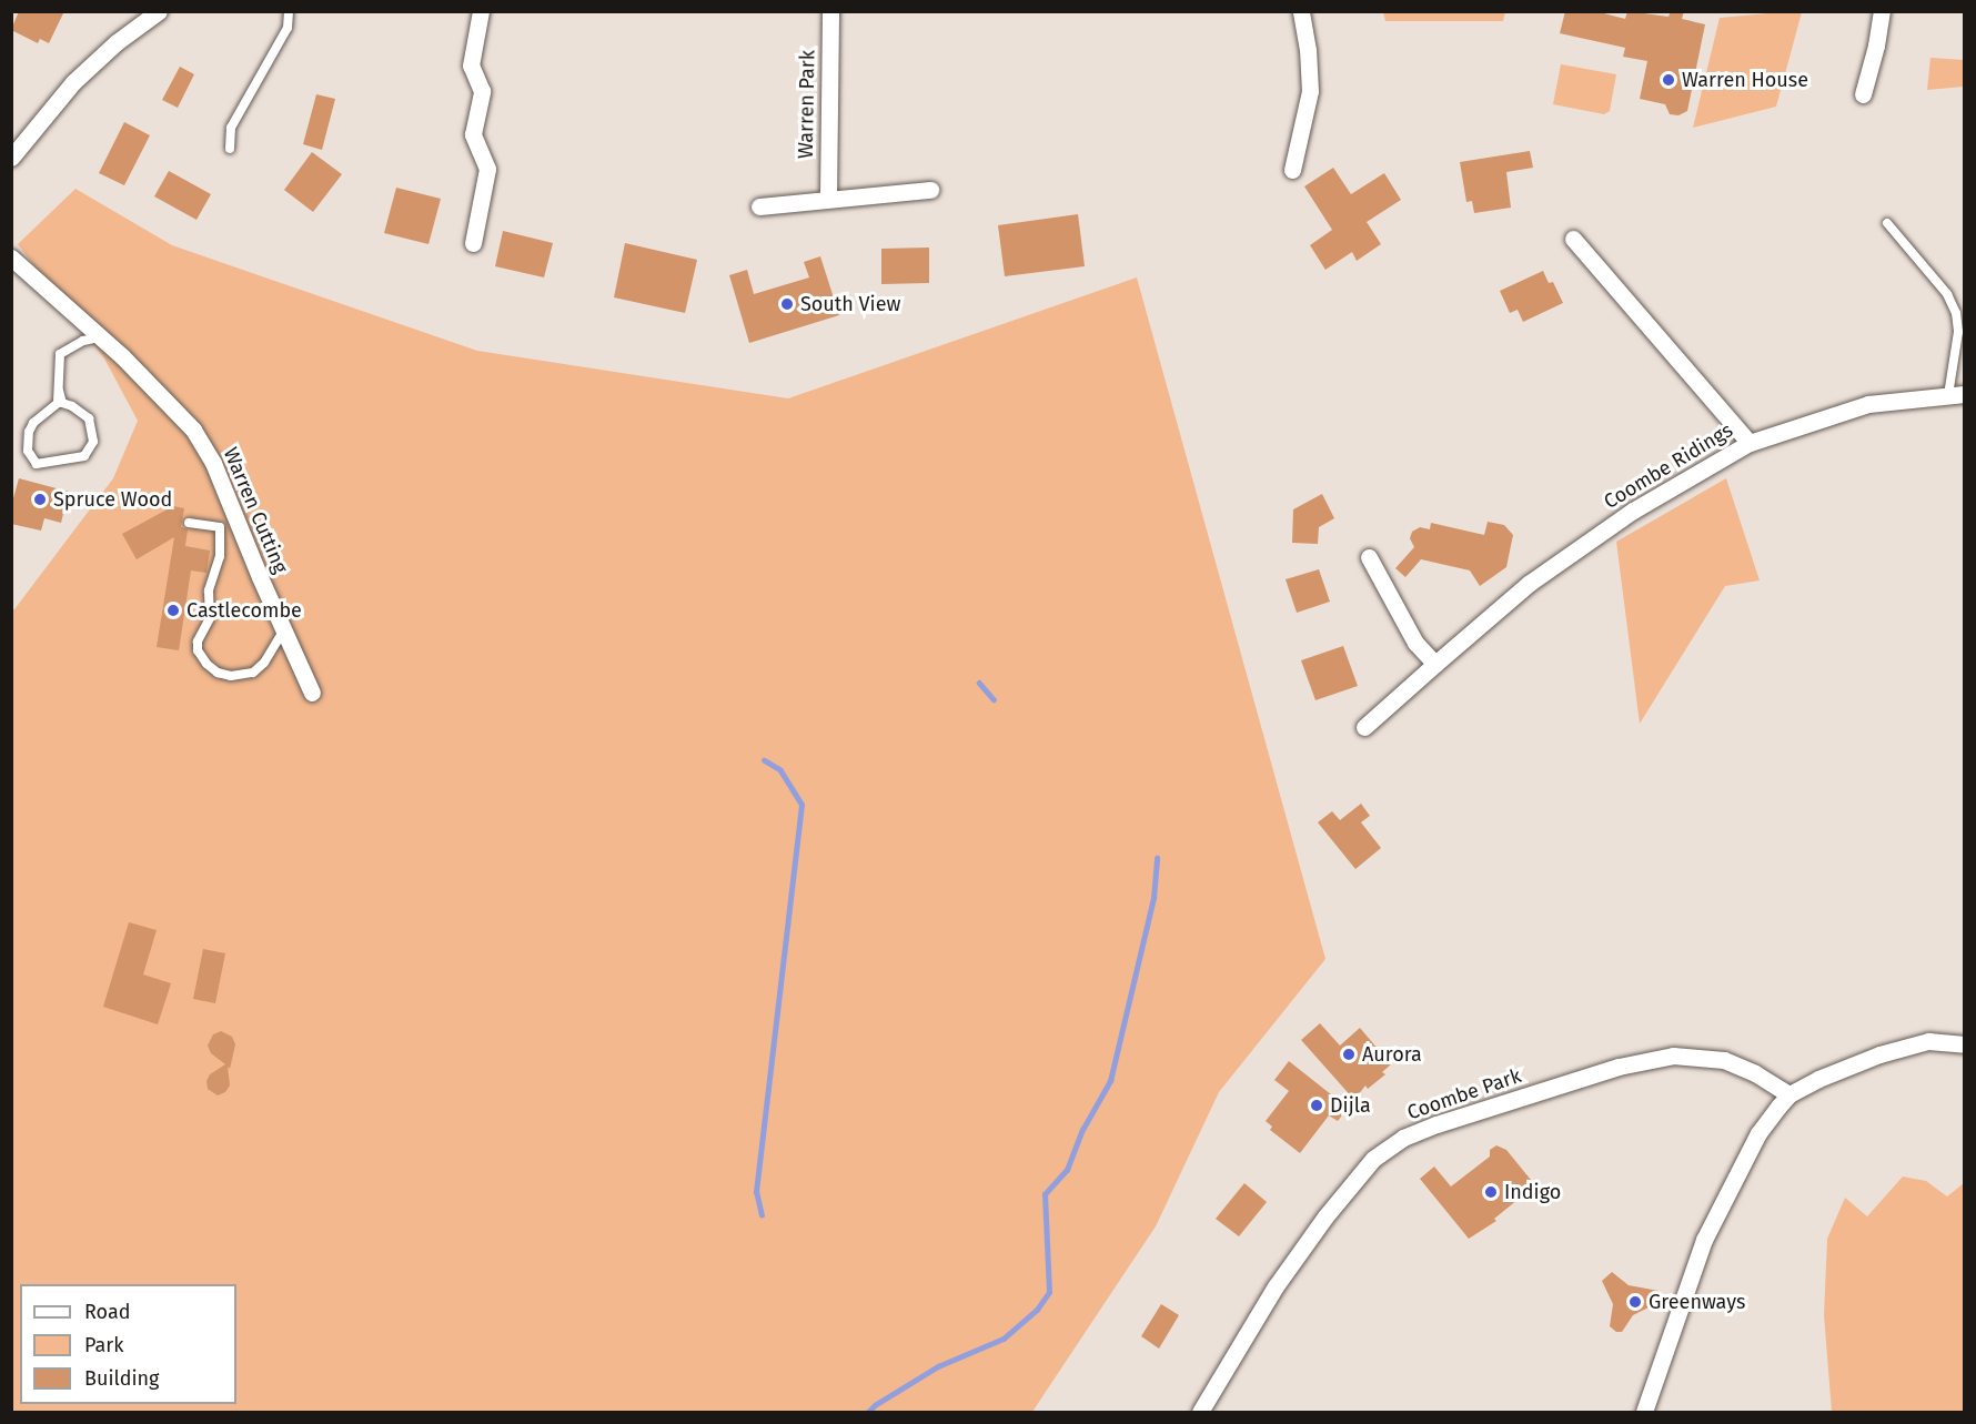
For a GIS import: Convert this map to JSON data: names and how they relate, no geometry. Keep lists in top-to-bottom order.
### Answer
{
  "streets": {
    "street": [
      "Warren Park",
      "Coombe Ridings",
      "Warren Cutting",
      "Coombe Park"
    ]
  },
  "places": [
    "Warren House",
    "South View",
    "Spruce Wood",
    "Castlecombe",
    "Aurora",
    "Dijla",
    "Indigo",
    "Greenways"
  ],
  "legend": ["Road", "Park", "Building"]
}
